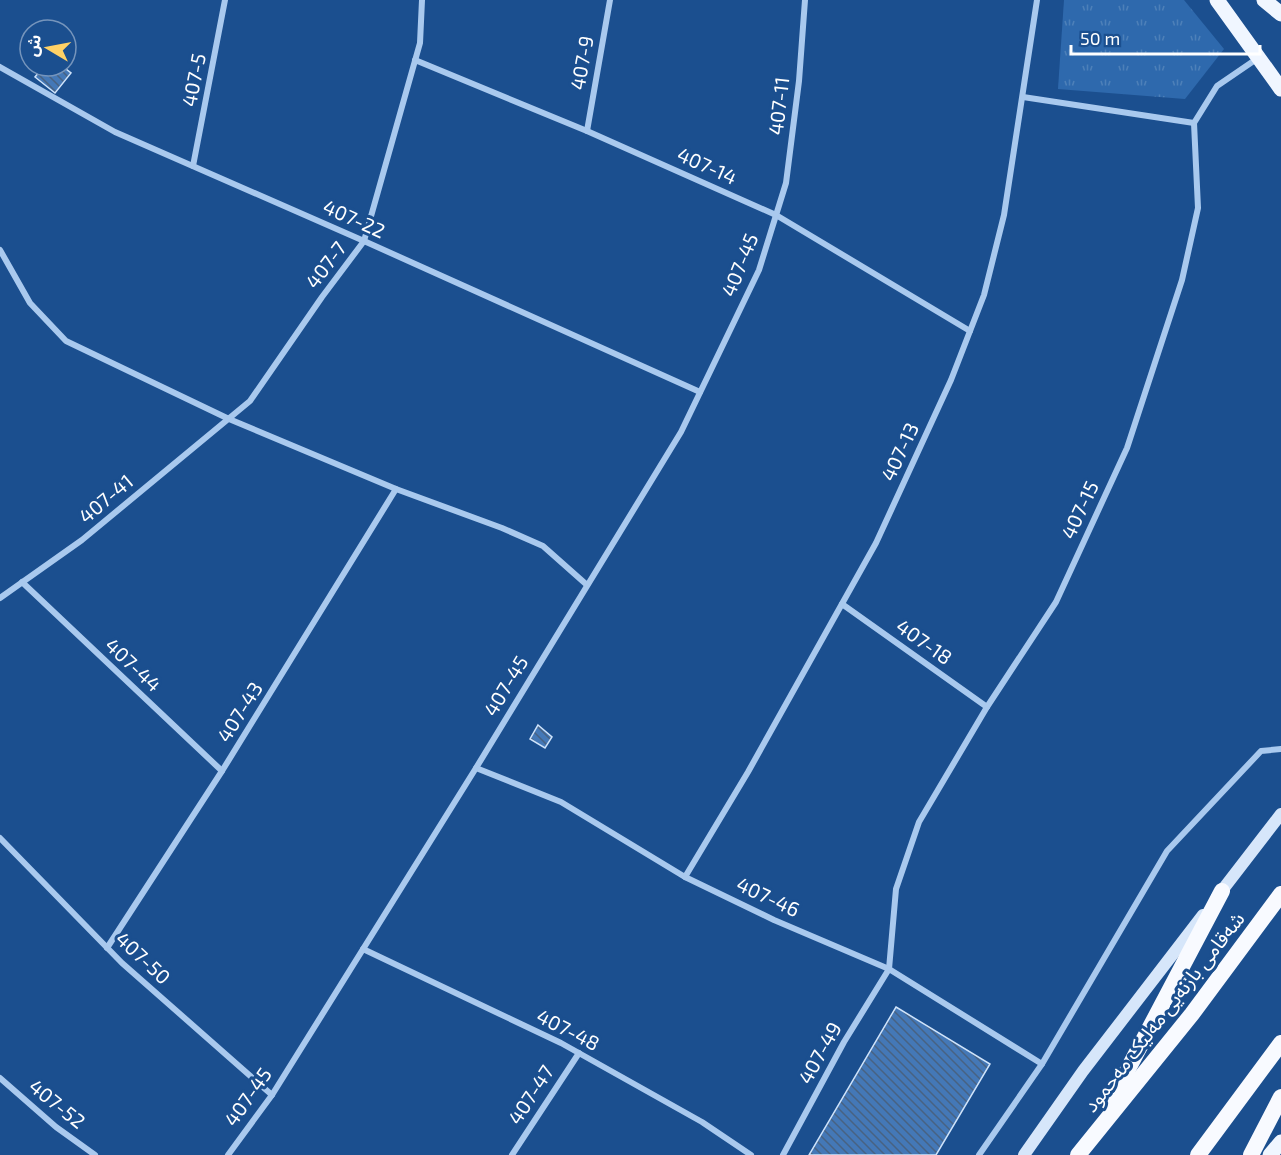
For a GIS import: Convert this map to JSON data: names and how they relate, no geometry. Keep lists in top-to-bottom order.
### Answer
{
  "streets": {
    "highway": ["شەقامی بازنەیی مەلیک مەحمود"],
    "street": [
      "407-9",
      "407-5",
      "407-11",
      "407-14",
      "407-22",
      "407-7",
      "407-45",
      "407-13",
      "407-41",
      "407-15",
      "407-18",
      "407-44",
      "407-43",
      "407-46",
      "407-50",
      "407-48",
      "407-49",
      "407-47",
      "407-52"
    ]
  },
  "crossings": [
    ["407-9", "407-14"],
    ["407-5", "407-22"],
    ["407-11", "407-14"],
    ["407-11", "407-45"],
    ["407-14", "407-7"],
    ["407-14", "407-45"],
    ["407-14", "407-13"],
    ["407-22", "407-7"],
    ["407-22", "407-45"],
    ["407-7", "407-41"],
    ["407-45", "407-46"],
    ["407-45", "407-50"],
    ["407-45", "407-48"],
    ["407-13", "407-18"],
    ["407-13", "407-46"],
    ["407-41", "407-44"],
    ["407-15", "407-18"],
    ["407-15", "407-46"],
    ["407-15", "407-49"],
    ["407-44", "407-43"],
    ["407-43", "407-50"],
    ["407-46", "407-49"],
    ["407-48", "407-47"]
  ],
  "scale_bar": "50 m",
  "north": "left"
}
